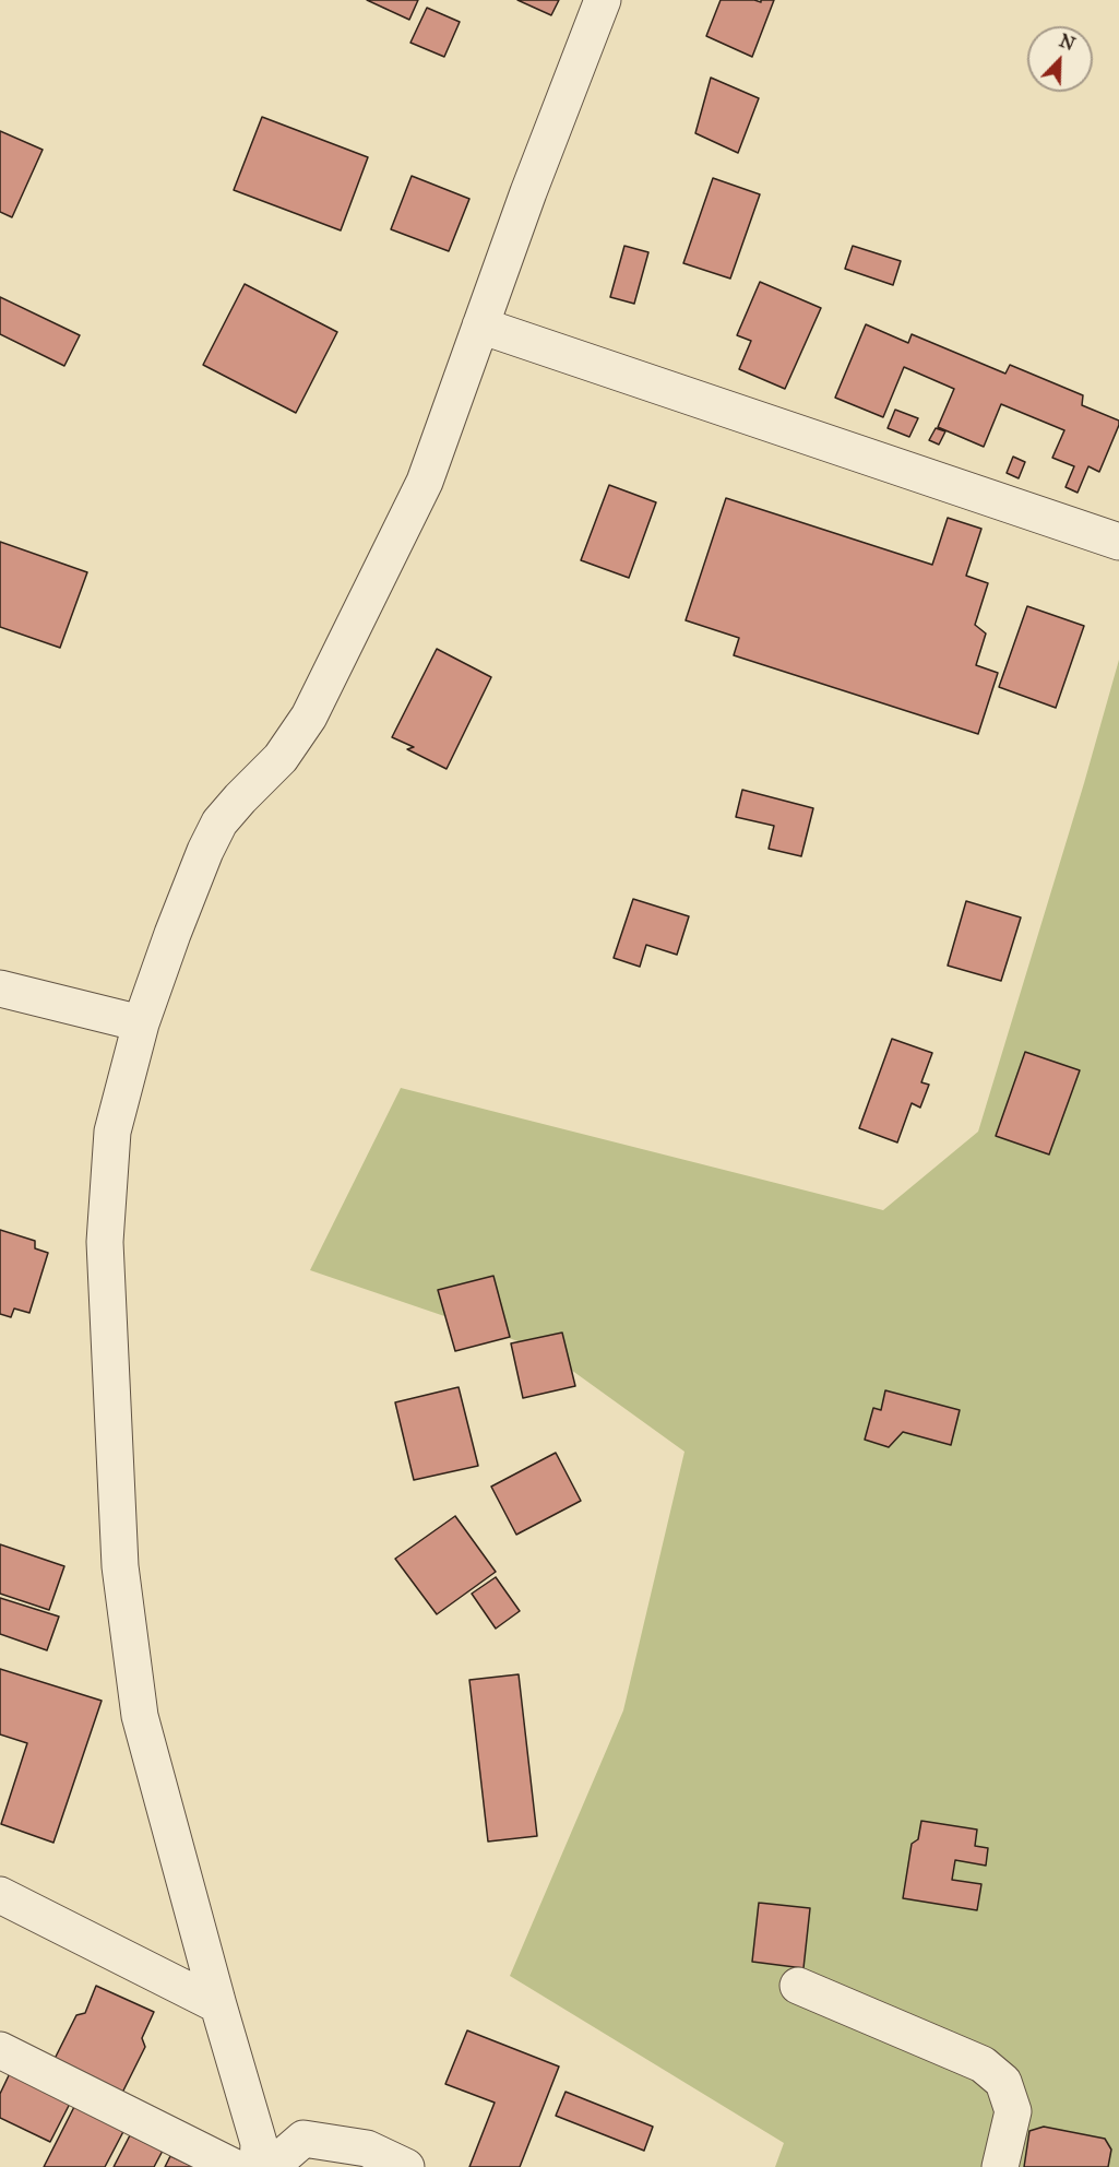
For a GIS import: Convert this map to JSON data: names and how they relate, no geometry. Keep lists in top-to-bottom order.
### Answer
{
  "north": "top right"
}
